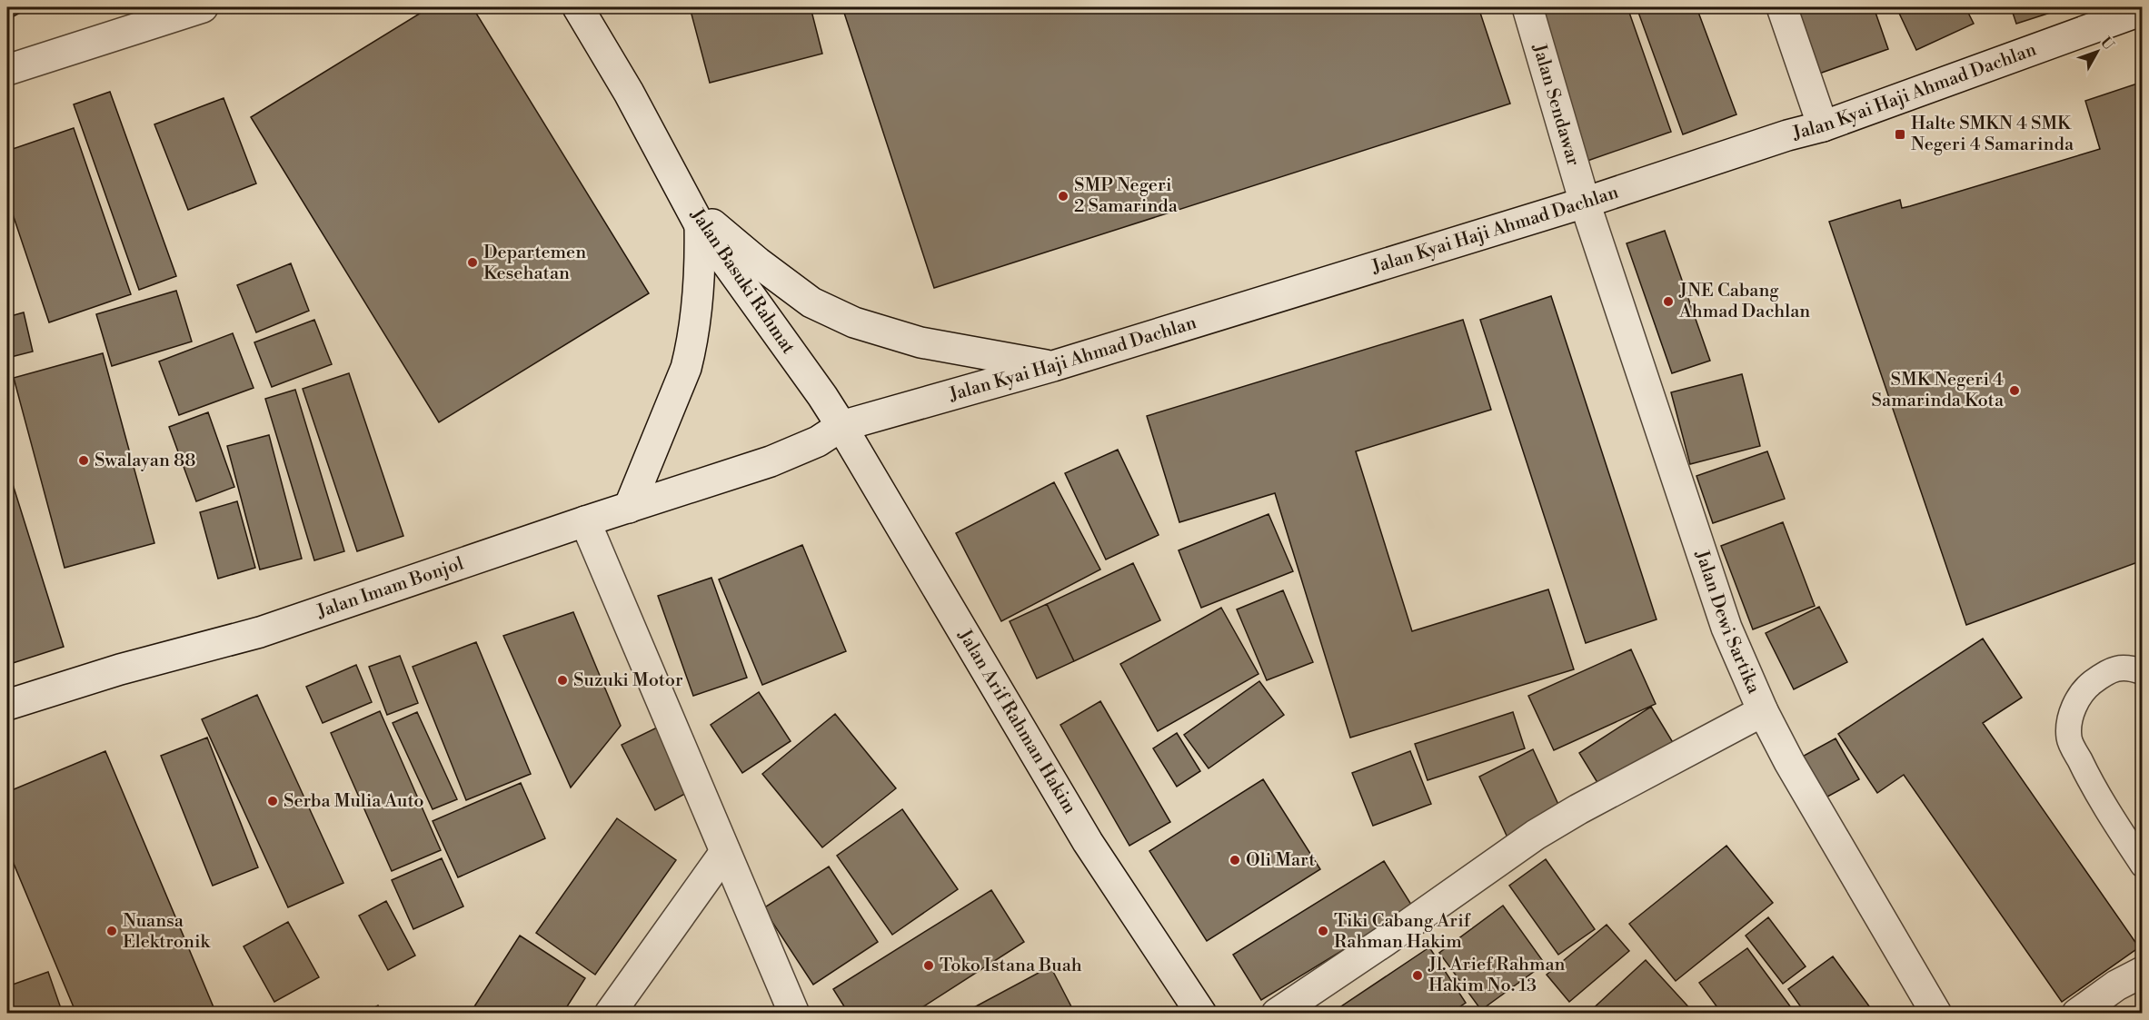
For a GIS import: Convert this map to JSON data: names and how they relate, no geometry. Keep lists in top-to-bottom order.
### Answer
{
  "streets": {
    "street": [
      "Jalan Kyai Haji Ahmad Dachlan",
      "Jalan Sendawar",
      "Jalan Basuki Rahmat",
      "Jalan Imam Bonjol",
      "Jalan Dewi Sartika",
      "Jalan Arif Rahman Hakim"
    ]
  },
  "crossings": [
    ["Jalan Kyai Haji Ahmad Dachlan", "Jalan Sendawar"],
    ["Jalan Kyai Haji Ahmad Dachlan", "Jalan Basuki Rahmat"],
    ["Jalan Kyai Haji Ahmad Dachlan", "Jalan Imam Bonjol"],
    ["Jalan Kyai Haji Ahmad Dachlan", "Jalan Dewi Sartika"],
    ["Jalan Kyai Haji Ahmad Dachlan", "Jalan Arif Rahman Hakim"],
    ["Jalan Sendawar", "Jalan Dewi Sartika"],
    ["Jalan Basuki Rahmat", "Jalan Imam Bonjol"],
    ["Jalan Basuki Rahmat", "Jalan Arif Rahman Hakim"],
    ["Jalan Imam Bonjol", "Jalan Arif Rahman Hakim"]
  ],
  "places": {
    "transit": ["Halte SMKN 4 SMK Negeri 4 Samarinda"],
    "other": [
      "SMP Negeri 2 Samarinda",
      "Departemen Kesehatan",
      "JNE Cabang Ahmad Dachlan",
      "SMK Negeri 4 Samarinda Kota",
      "Swalayan 88",
      "Suzuki Motor",
      "Serba Mulia Auto",
      "Oli Mart",
      "Nuansa Elektronik",
      "Tiki Cabang Arif Rahman Hakim",
      "Toko Istana Buah",
      "Jl. Arief Rahman Hakim No. 13"
    ]
  },
  "north": "top right"
}
